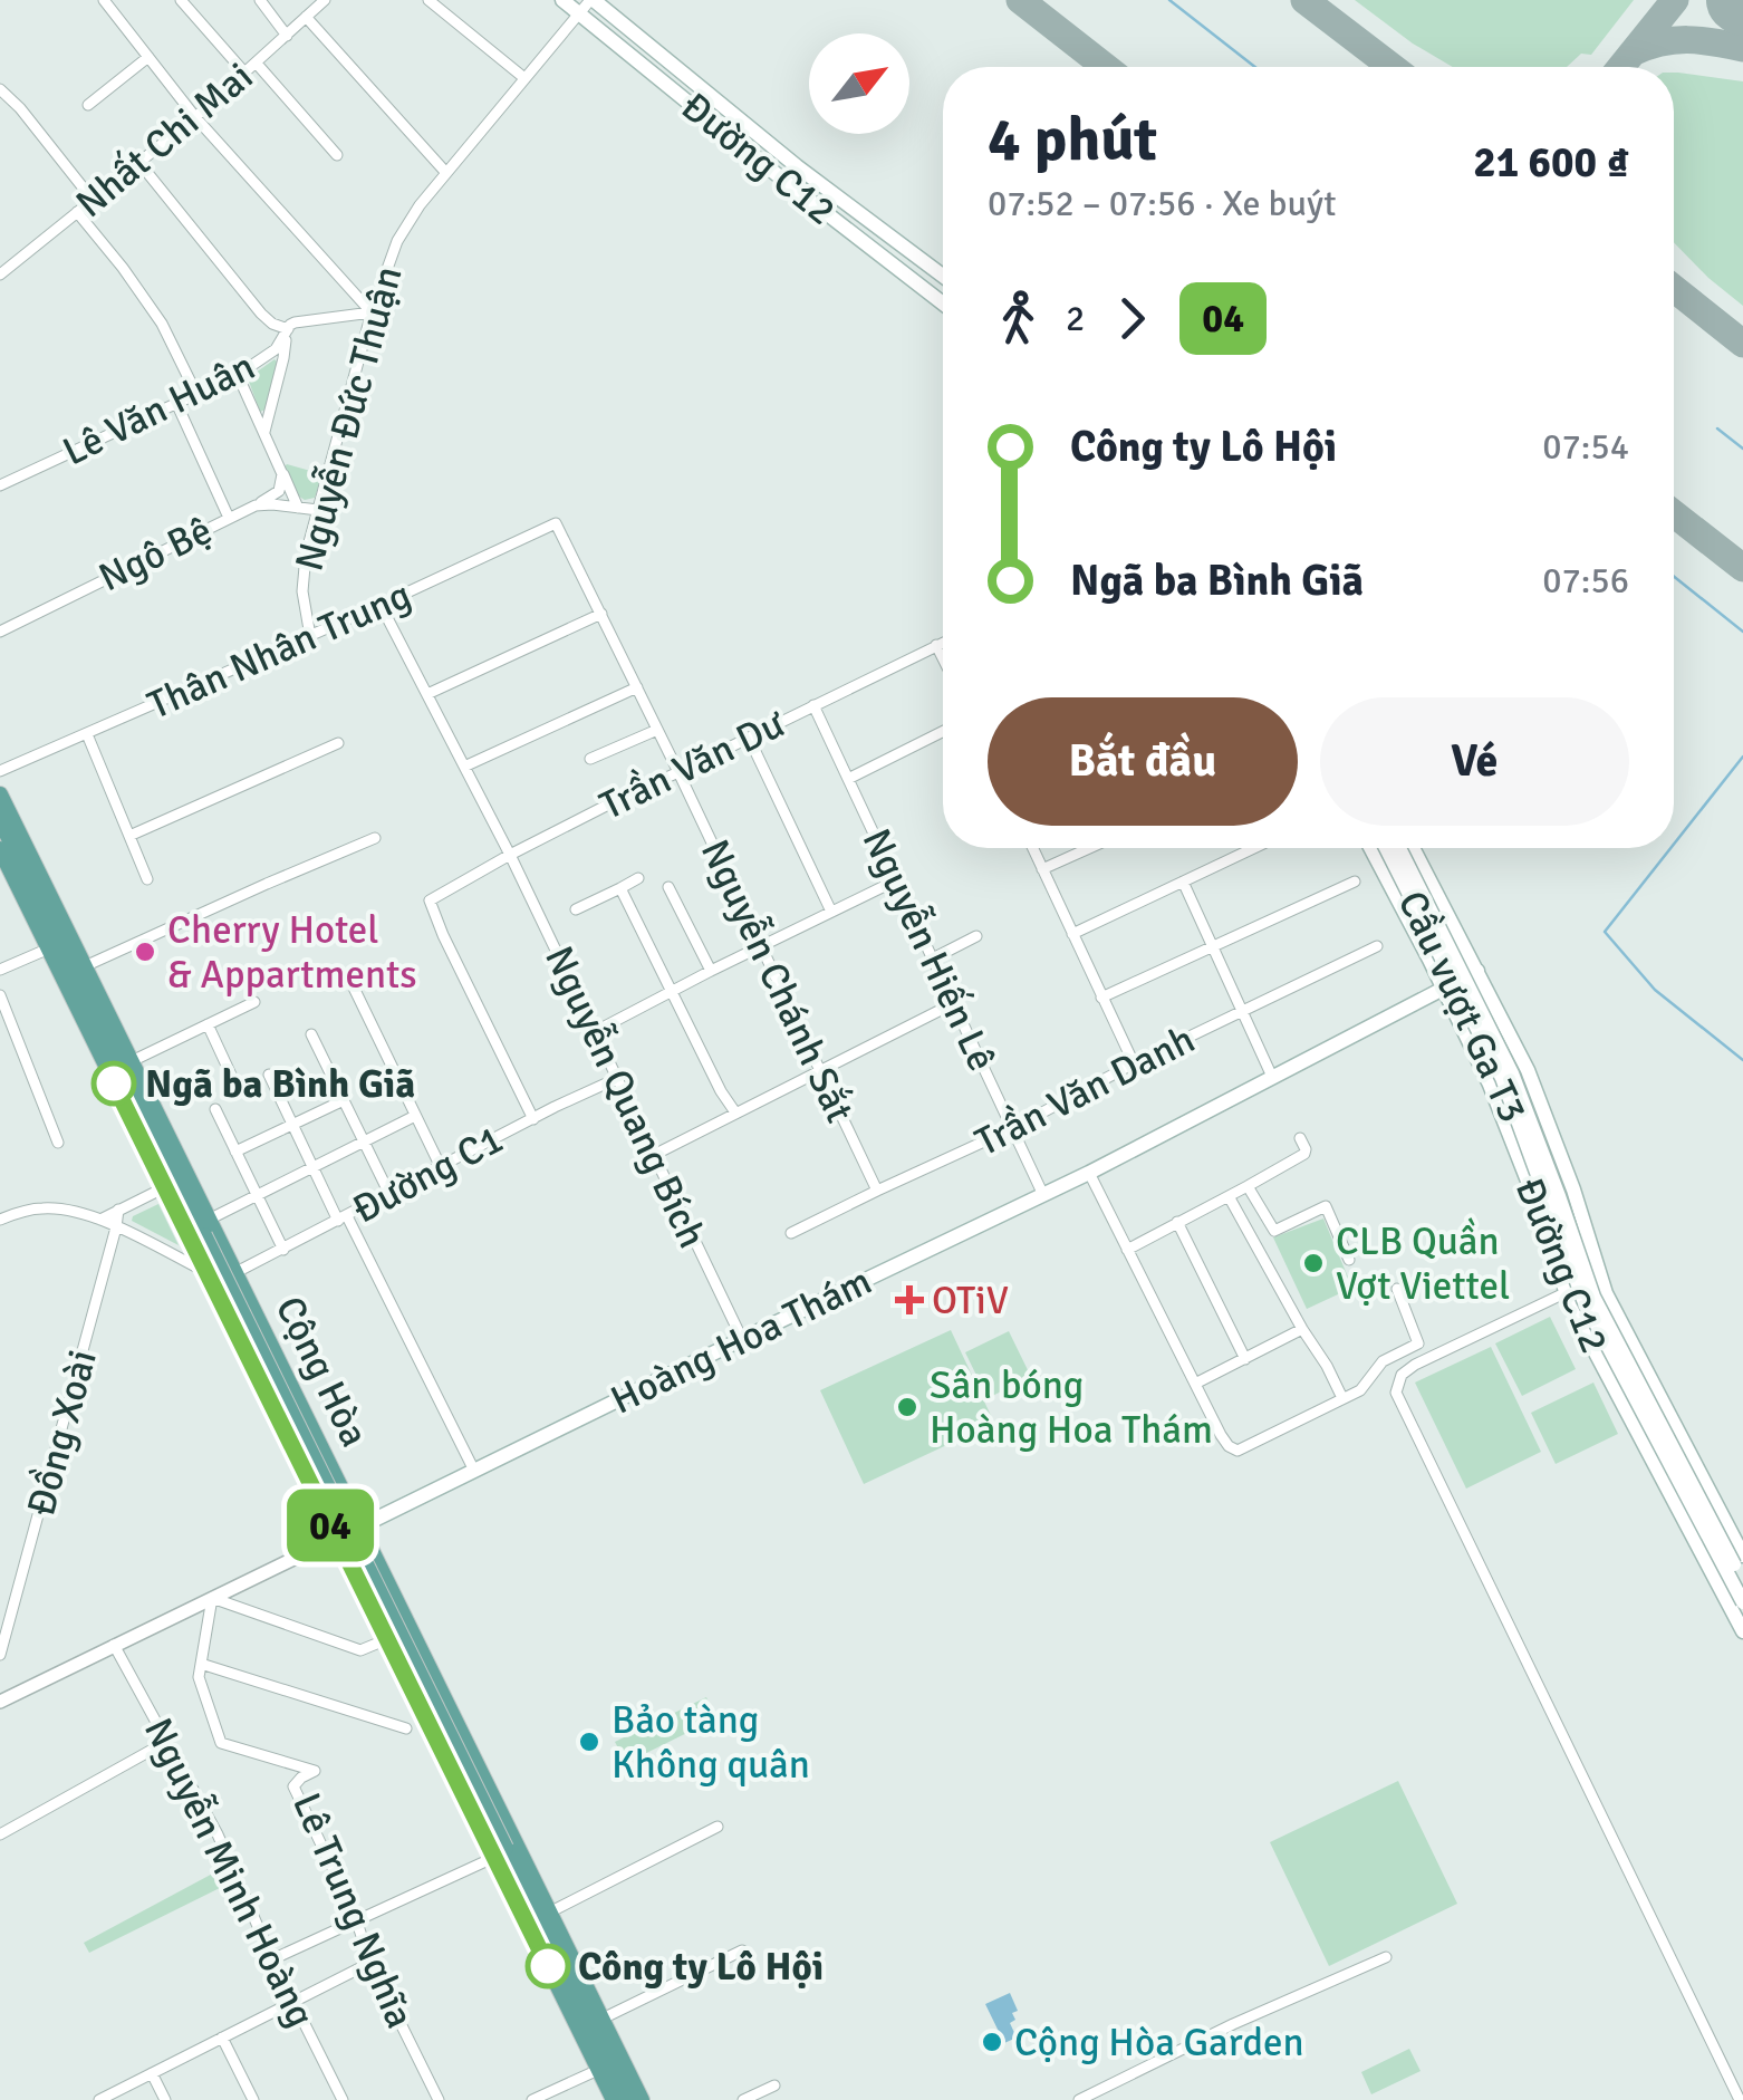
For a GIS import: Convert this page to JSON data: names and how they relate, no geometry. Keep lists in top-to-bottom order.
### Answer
{
  "streets": {
    "main road": [
      "Đường C12",
      "Cầu vượt Ga T3",
      "Hoàng Hoa Thám",
      "Cộng Hòa"
    ],
    "street": [
      "Nhất Chi Mai",
      "Lê Văn Huân",
      "Nguyễn Đức Thuận",
      "Ngô Bệ",
      "Thân Nhân Trung",
      "Trần Văn Dư",
      "Nguyễn Hiến Lê",
      "Nguyễn Chánh Sắt",
      "Trần Văn Danh",
      "Nguyễn Quang Bích",
      "Đường C1",
      "Đồng Xoài",
      "Nguyễn Minh Hoàng",
      "Lê Trung Nghĩa"
    ]
  },
  "crossings": [
    ["Đường C12", "Nguyễn Đức Thuận"],
    ["Đường C12", "Hoàng Hoa Thám"],
    ["Lê Văn Huân", "Nguyễn Đức Thuận"],
    ["Nguyễn Đức Thuận", "Ngô Bệ"],
    ["Nguyễn Đức Thuận", "Thân Nhân Trung"],
    ["Thân Nhân Trung", "Nguyễn Chánh Sắt"],
    ["Thân Nhân Trung", "Nguyễn Quang Bích"],
    ["Trần Văn Dư", "Nguyễn Hiến Lê"],
    ["Trần Văn Dư", "Nguyễn Chánh Sắt"],
    ["Trần Văn Dư", "Nguyễn Quang Bích"],
    ["Trần Văn Dư", "Đường C1"],
    ["Nguyễn Hiến Lê", "Trần Văn Danh"],
    ["Nguyễn Hiến Lê", "Hoàng Hoa Thám"],
    ["Nguyễn Chánh Sắt", "Trần Văn Danh"],
    ["Nguyễn Quang Bích", "Đường C1"],
    ["Nguyễn Quang Bích", "Hoàng Hoa Thám"],
    ["Đường C1", "Cộng Hòa"],
    ["Hoàng Hoa Thám", "Cộng Hòa"],
    ["Hoàng Hoa Thám", "Nguyễn Minh Hoàng"],
    ["Hoàng Hoa Thám", "Lê Trung Nghĩa"]
  ],
  "places": {
    "other": [
      "Cherry Hotel & Appartments",
      "Ngã ba Bình Giã",
      "CLB Quần Vợt Viettel",
      "Sân bóng Hoàng Hoa Thám",
      "Bảo tàng Không quân",
      "Công ty Lô Hội",
      "Cộng Hòa Garden"
    ],
    "health": ["OTiV"]
  },
  "lines": ["bus line 04"],
  "north": "top right",
  "page": {
    "on_map": "04",
    "heading": ["4 phút", "07:52 – 07:56 · Xe buýt", "21 600 ₫"],
    "legs": ["2", "04"],
    "list": [
      {
        "name": "Công ty Lô Hội",
        "value": "07:54"
      },
      {
        "name": "Ngã ba Bình Giã",
        "value": "07:56"
      }
    ],
    "buttons": ["Bắt đầu", "Vé"]
  }
}
